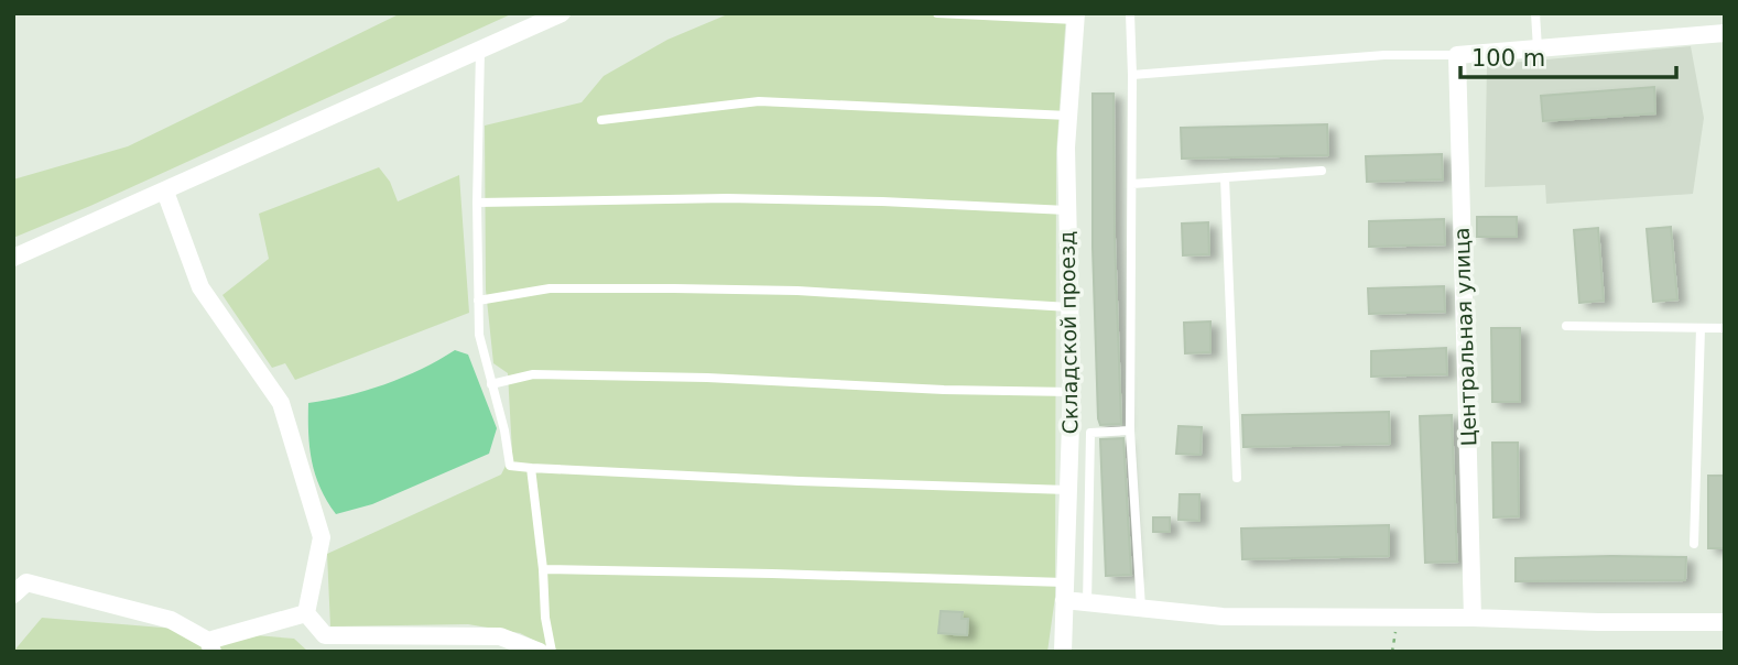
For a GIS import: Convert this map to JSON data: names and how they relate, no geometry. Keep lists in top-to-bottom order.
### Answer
{
  "streets": {
    "street": ["Складской проезд", "Центральная улица"]
  },
  "scale_bar": "100 m"
}
